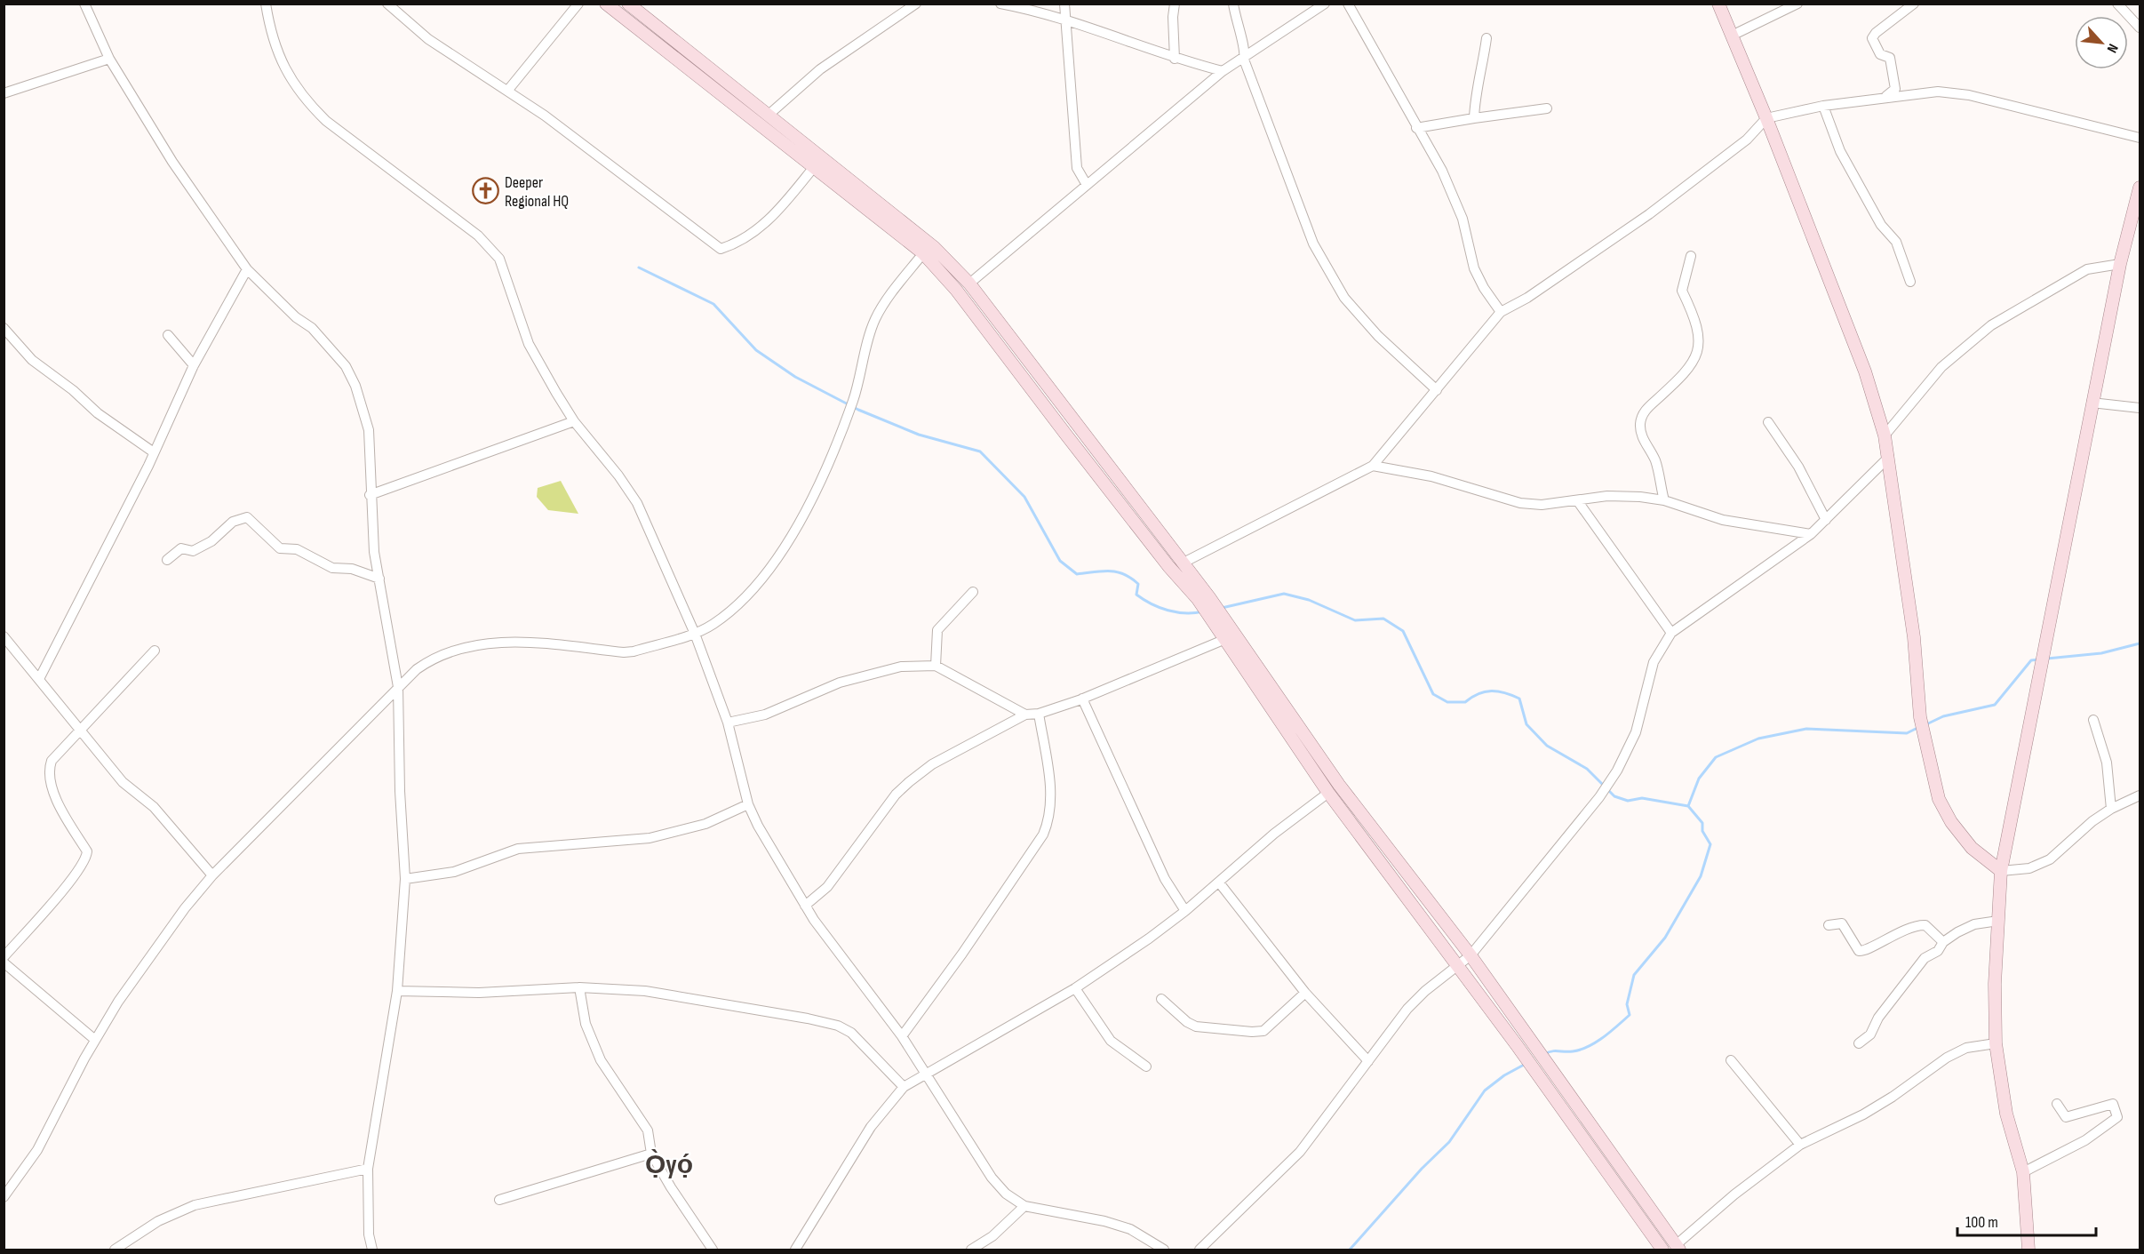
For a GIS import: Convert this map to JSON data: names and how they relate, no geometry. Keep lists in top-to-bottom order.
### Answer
{
  "districts": ["Ọ̀yọ́"],
  "places": {
    "church": ["Deeper Regional HQ"]
  },
  "scale_bar": "100 m",
  "north": "bottom right"
}
